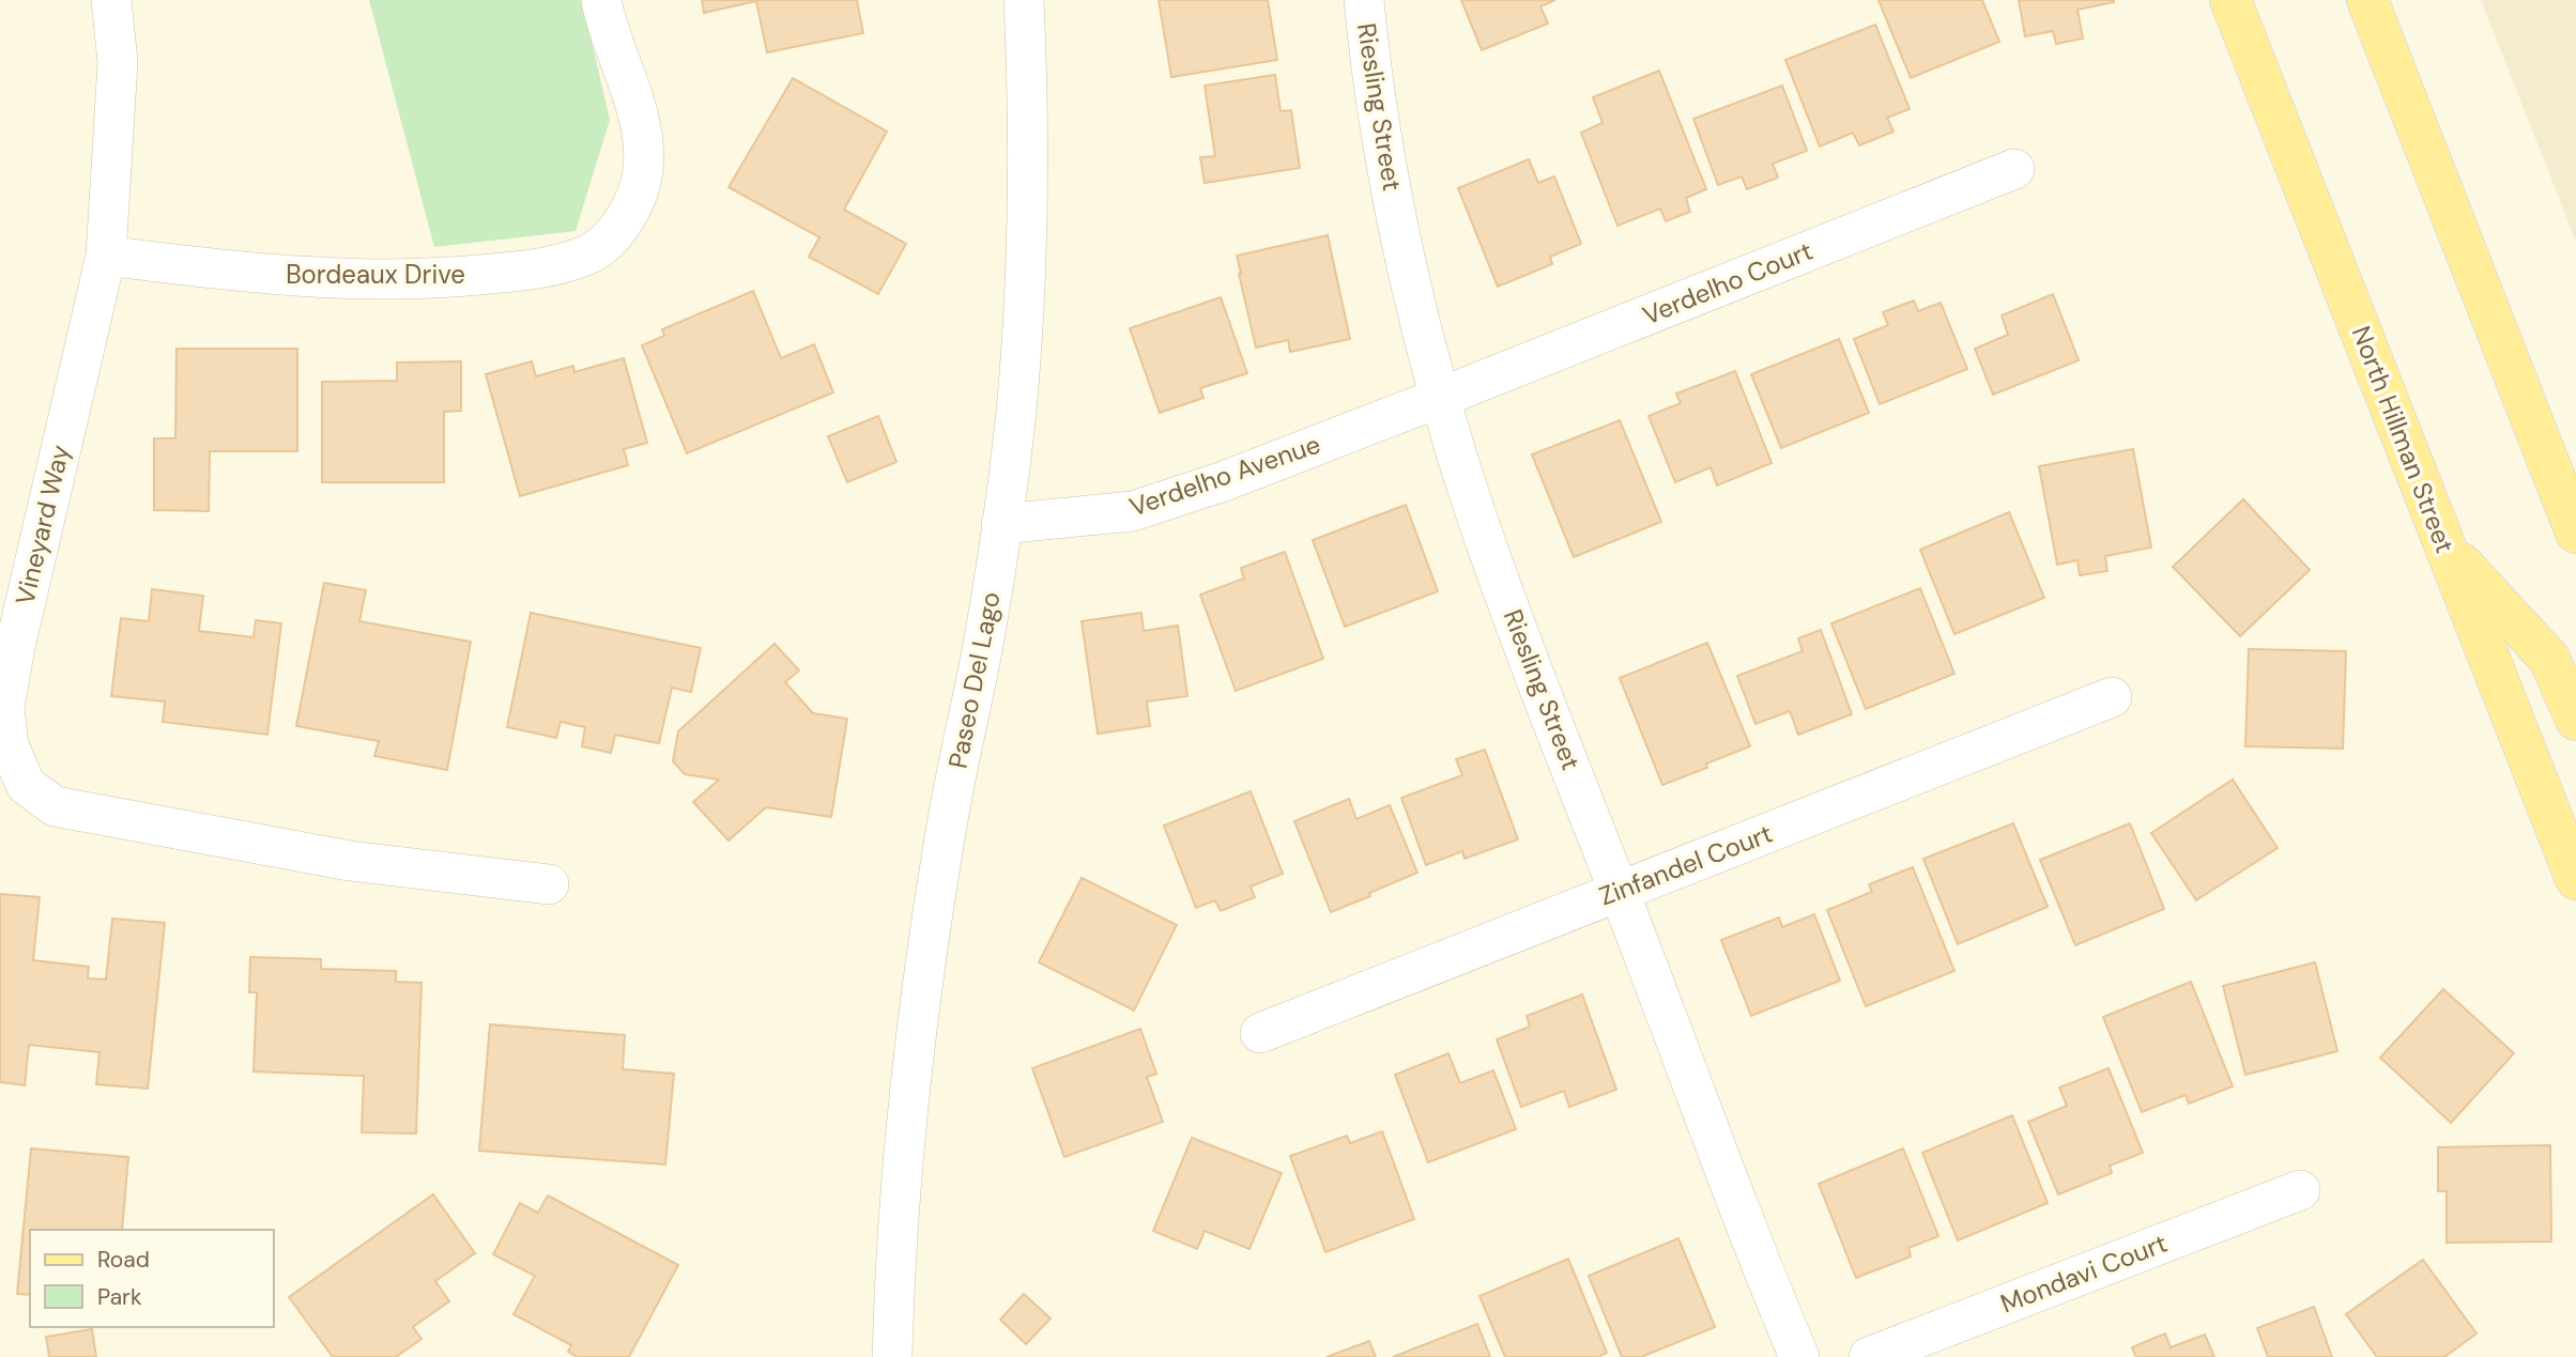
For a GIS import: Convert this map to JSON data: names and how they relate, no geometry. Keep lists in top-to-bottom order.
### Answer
{
  "streets": {
    "main road": ["North Hillman Street"],
    "street": [
      "Riesling Street",
      "Bordeaux Drive",
      "Verdelho Court",
      "Verdelho Avenue",
      "Vineyard Way",
      "Paseo Del Lago",
      "Zinfandel Court",
      "Mondavi Court"
    ]
  },
  "crossings": [
    ["Riesling Street", "Verdelho Court"],
    ["Riesling Street", "Verdelho Avenue"],
    ["Riesling Street", "Zinfandel Court"],
    ["Bordeaux Drive", "Vineyard Way"],
    ["Verdelho Court", "Verdelho Avenue"],
    ["Verdelho Avenue", "Paseo Del Lago"]
  ],
  "legend": ["Road", "Park"]
}
